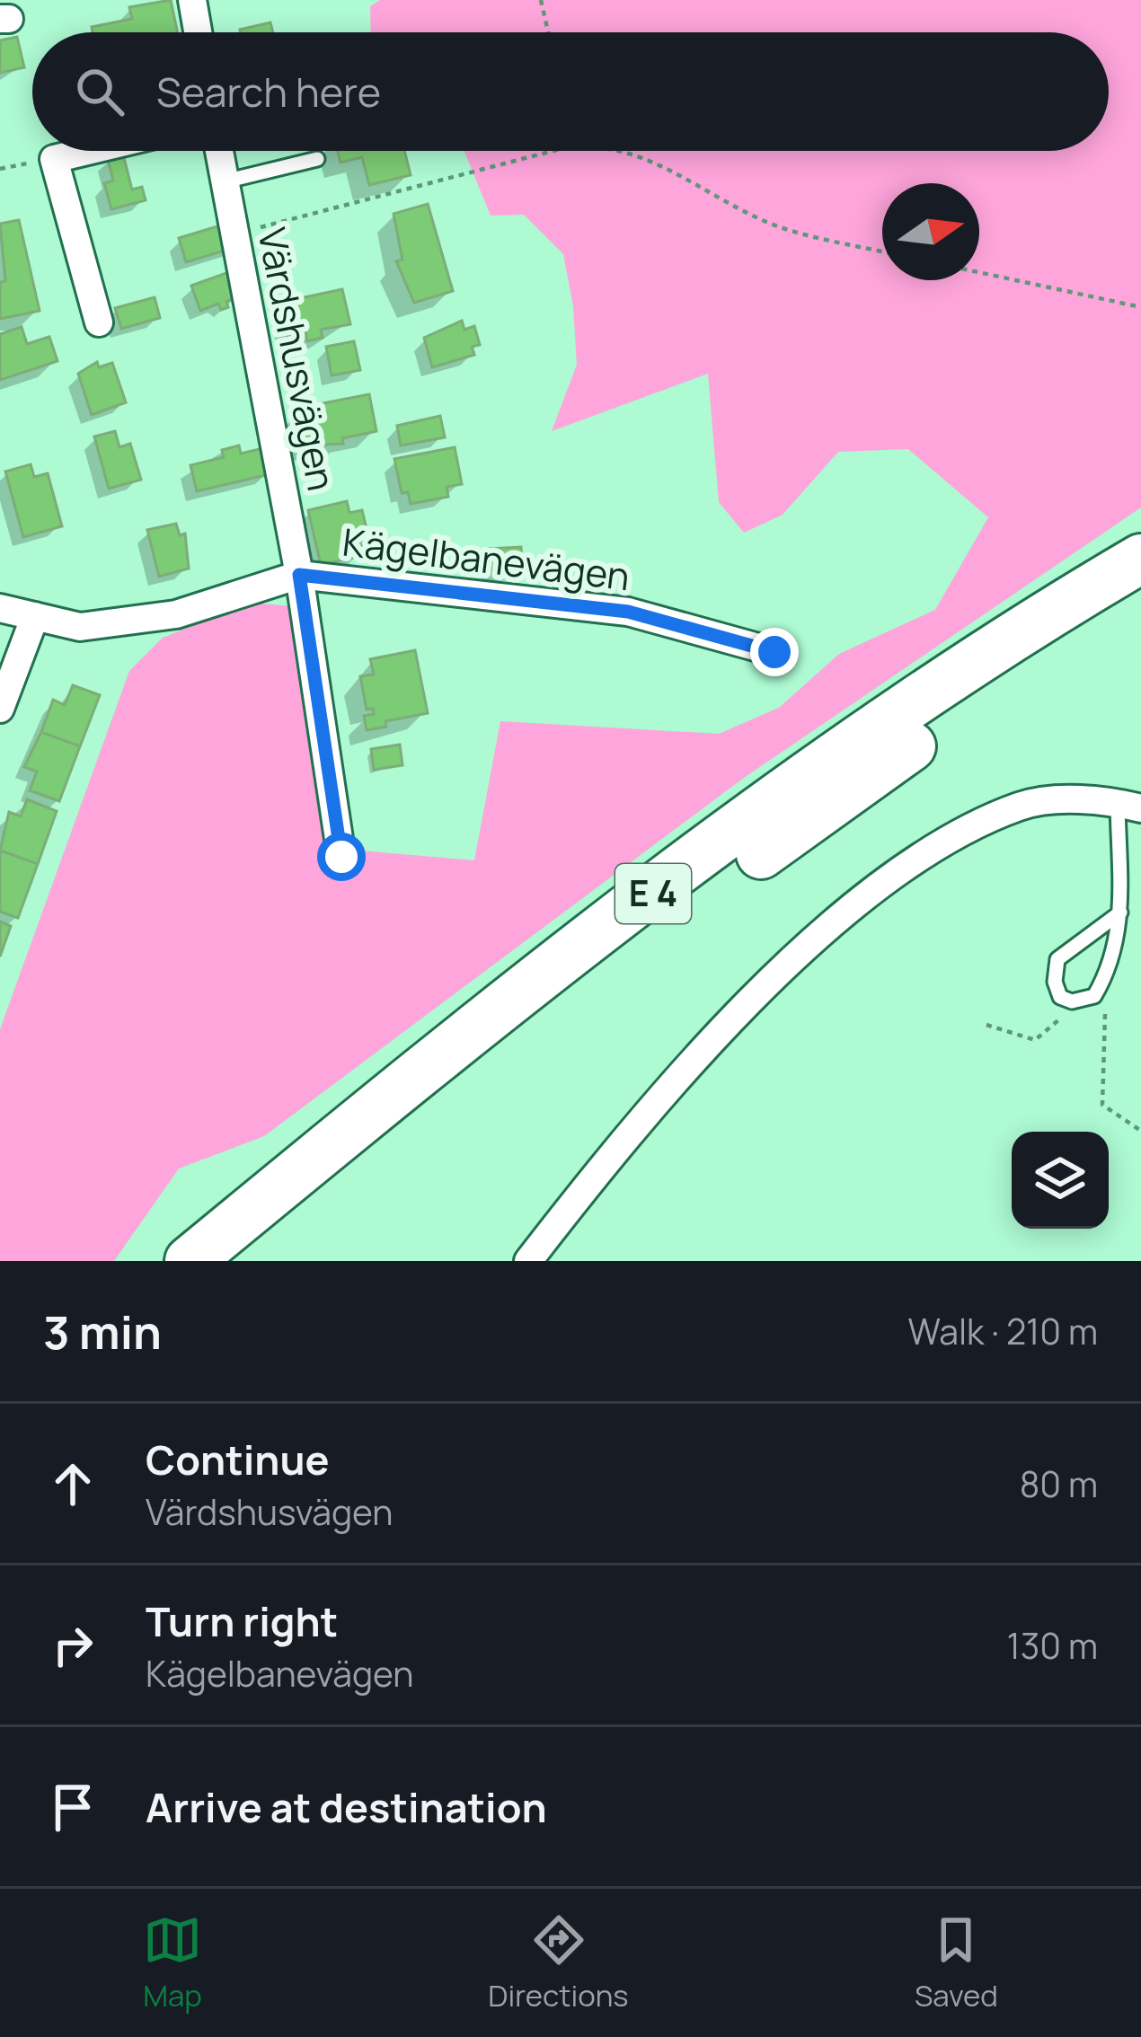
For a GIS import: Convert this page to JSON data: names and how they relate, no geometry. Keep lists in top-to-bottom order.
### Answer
{
  "streets": {
    "highway": ["E 4"],
    "street": ["Värdshusvägen", "Kägelbanevägen"]
  },
  "crossings": [
    ["Värdshusvägen", "Kägelbanevägen"]
  ],
  "north": "right",
  "page": {
    "search": "Search here",
    "heading": ["3 min", "Walk · 210 m"],
    "list": [
      ["Continue", "Värdshusvägen", "80 m"],
      ["Turn right", "Kägelbanevägen", "130 m"],
      "Arrive at destination"
    ],
    "nav": ["Map", "Directions", "Saved"]
  }
}
